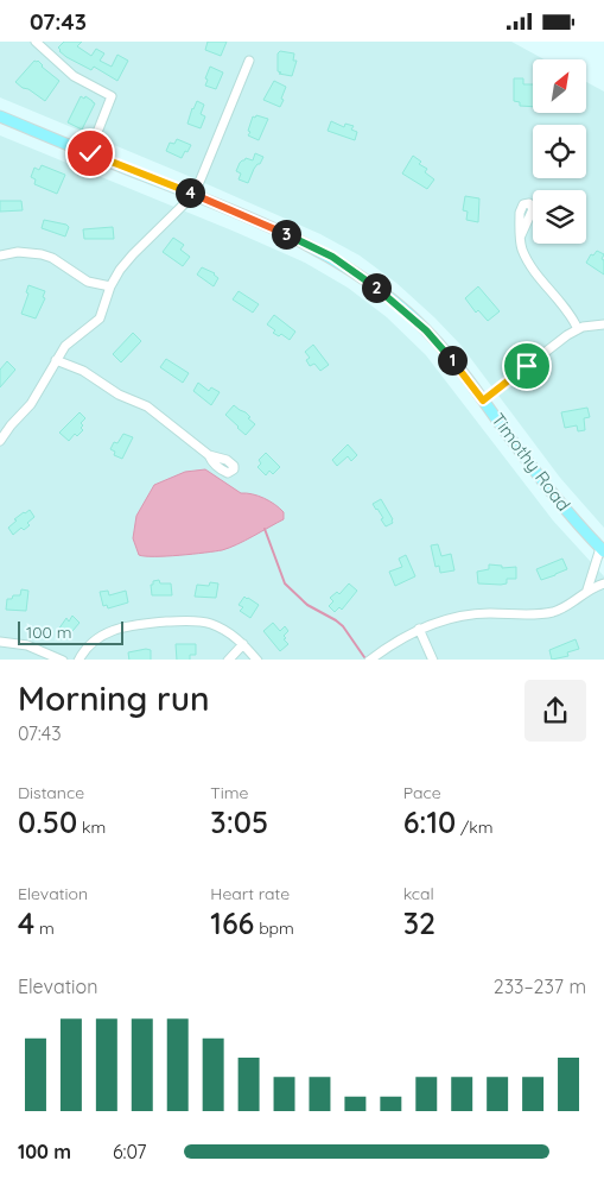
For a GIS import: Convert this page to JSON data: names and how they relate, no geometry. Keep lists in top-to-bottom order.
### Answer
{
  "streets": {
    "main road": ["Timothy Road"]
  },
  "scale_bar": "100 m",
  "north": "top right",
  "page": {
    "status": "07:43",
    "pins": [
      "4",
      "3",
      "2",
      "1"
    ],
    "scale": "100 m",
    "heading": ["Morning run", "07:43"],
    "stats": [
      ["Distance", "0.50 km"],
      ["Time", "3:05"],
      ["Pace", "6:10 /km"],
      ["Elevation", "4 m"],
      ["Heart rate", "166 bpm"],
      ["kcal", "32"]
    ],
    "chart": ["Elevation", "233–237 m"],
    "list": [
      {
        "name": "100 m",
        "note": "6:07"
      }
    ]
  }
}
